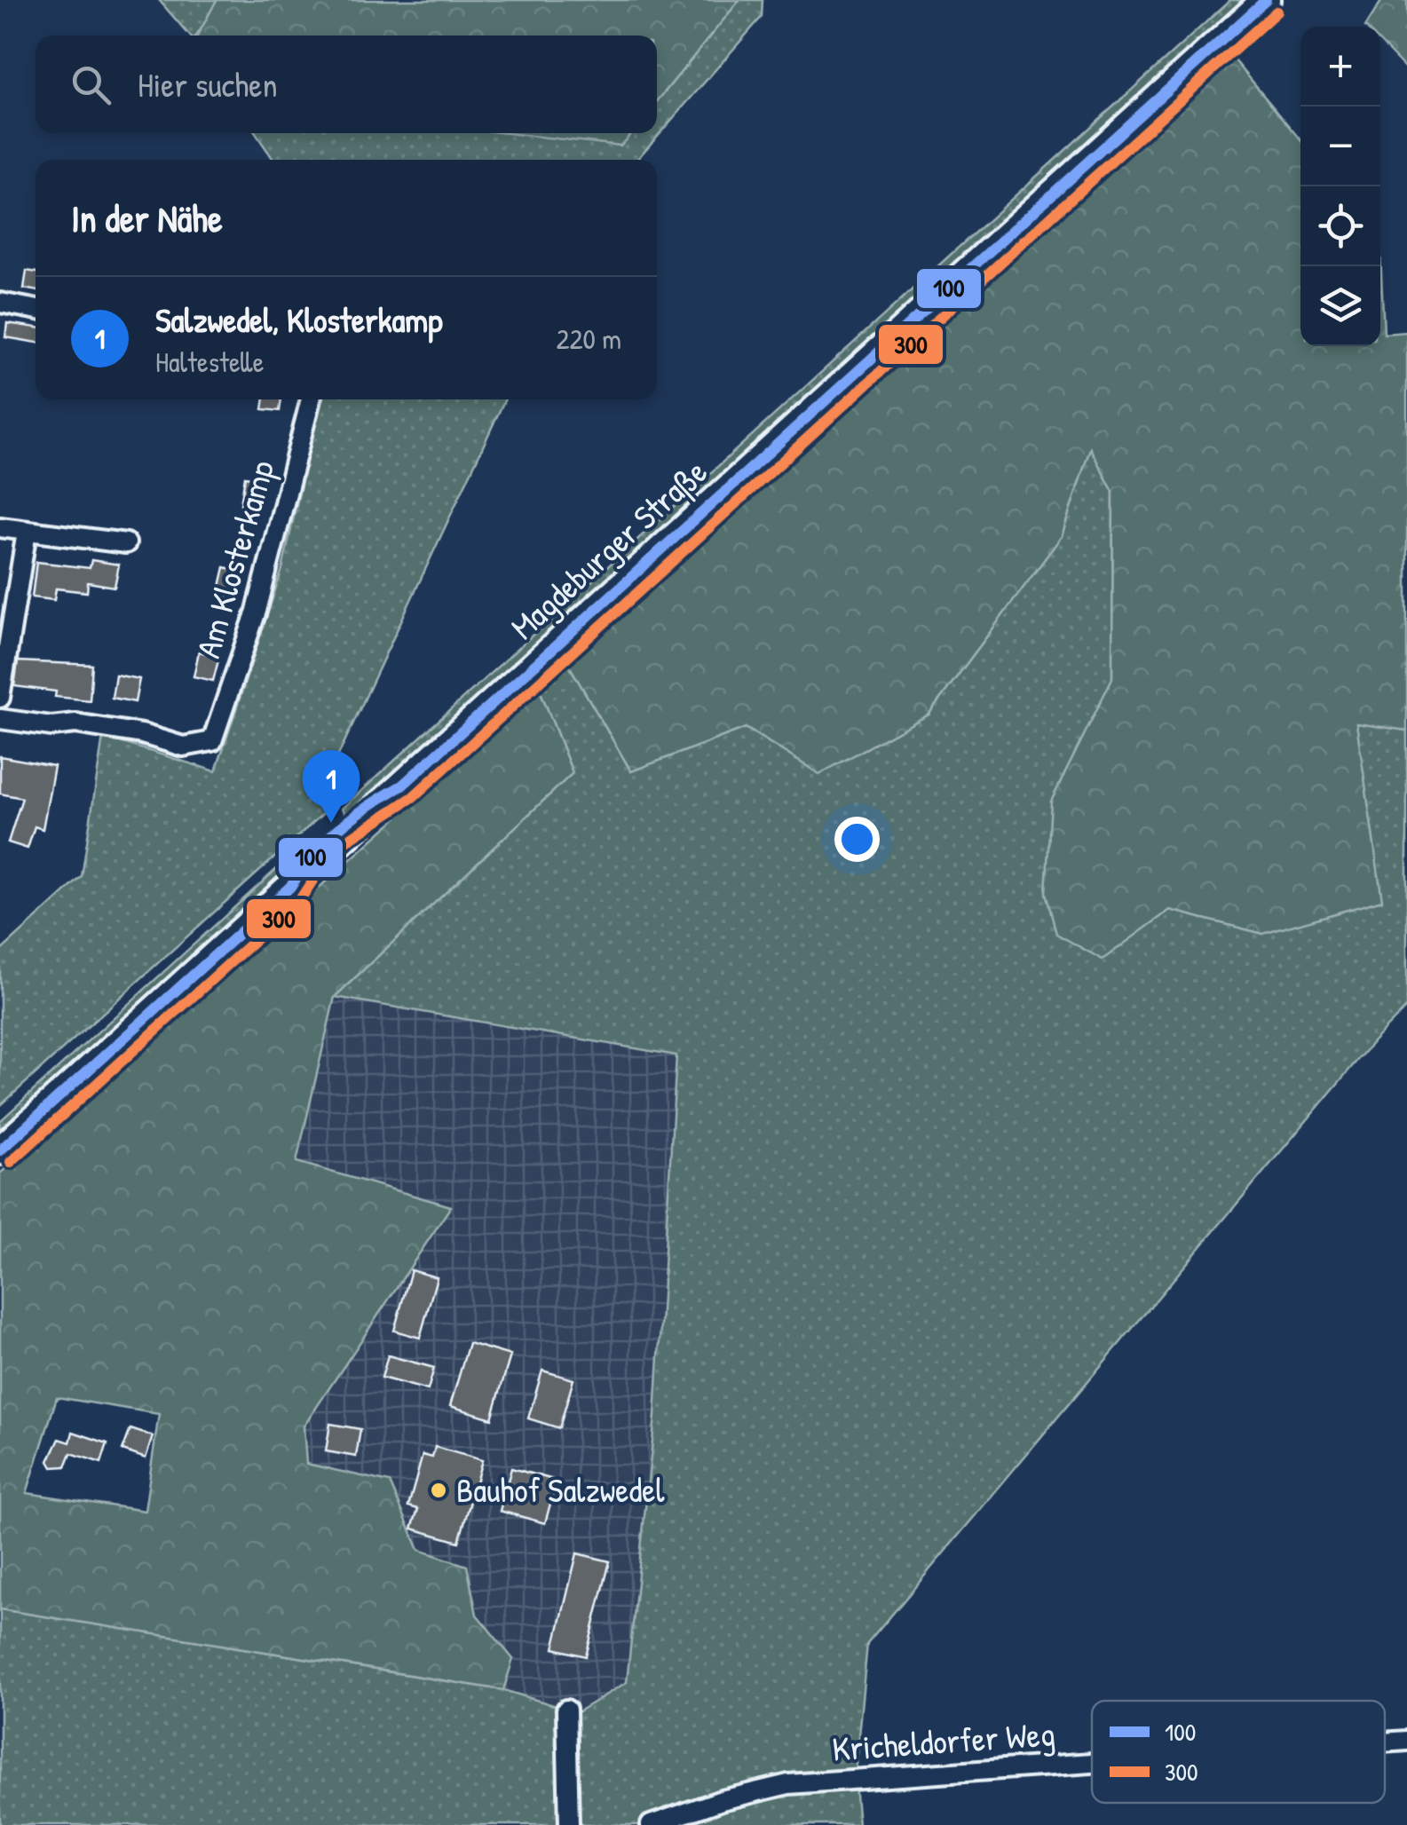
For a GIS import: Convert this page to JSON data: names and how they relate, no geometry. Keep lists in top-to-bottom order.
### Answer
{
  "streets": {
    "main road": ["Magdeburger Straße"],
    "street": ["Am Klosterkamp", "Kricheldorfer Weg"]
  },
  "places": ["Bauhof Salzwedel"],
  "lines": ["transit line 100", "transit line 300"],
  "legend": ["100", "300"],
  "page": {
    "map_buttons": ["+", "−"],
    "search": "Hier suchen",
    "heading": "In der Nähe",
    "list": [
      {
        "mark": "1",
        "name": "Salzwedel, Klosterkamp",
        "note": "Haltestelle",
        "value": "220 m"
      }
    ],
    "pins": "1"
  }
}
